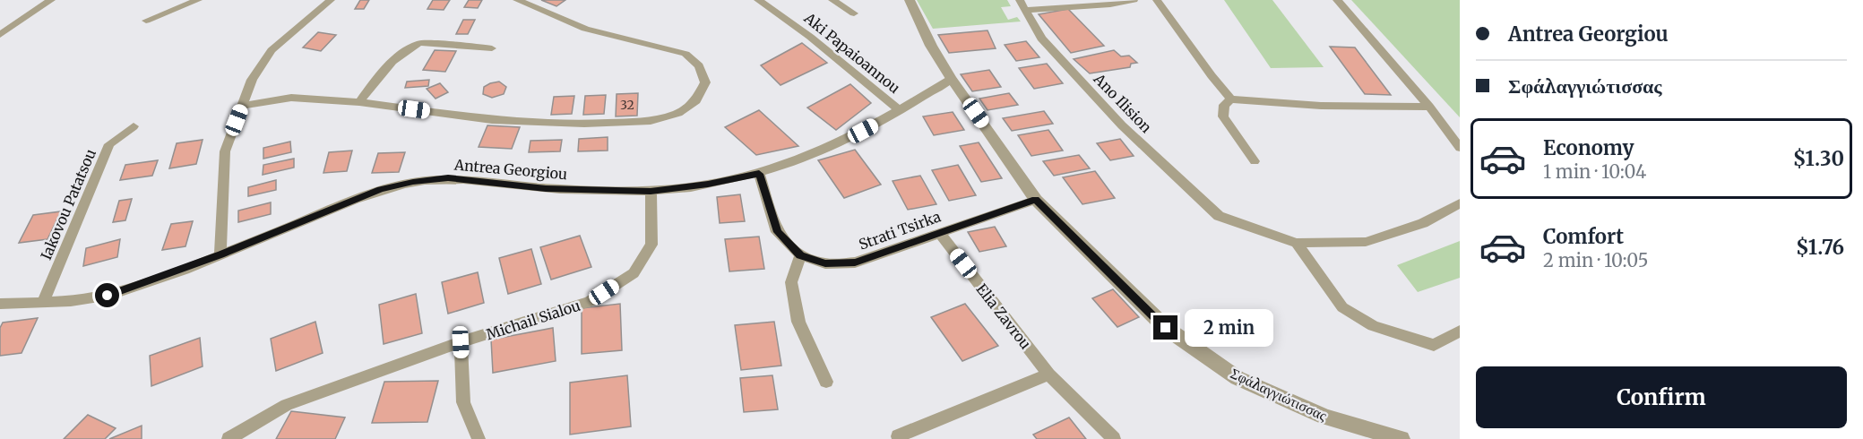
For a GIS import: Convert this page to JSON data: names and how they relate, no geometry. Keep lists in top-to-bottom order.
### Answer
{
  "streets": {
    "street": [
      "Aki Papaioannou",
      "Ano Ilision",
      "Antrea Georgiou",
      "Iakovou Patatsou",
      "Strati Tsirka",
      "Elia Zavrou",
      "Michail Sialou",
      "Σφάλαγγιώτισσας"
    ]
  },
  "crossings": [
    ["Aki Papaioannou", "Antrea Georgiou"],
    ["Antrea Georgiou", "Iakovou Patatsou"],
    ["Antrea Georgiou", "Strati Tsirka"],
    ["Antrea Georgiou", "Michail Sialou"],
    ["Antrea Georgiou", "Σφάλαγγιώτισσας"],
    ["Strati Tsirka", "Elia Zavrou"],
    ["Strati Tsirka", "Σφάλαγγιώτισσας"]
  ],
  "house_numbers": ["32"],
  "page": {
    "banner": ["Antrea Georgiou", "Σφάλαγγιώτισσας"],
    "list": [
      {
        "name": "Economy",
        "note": "1 min · 10:04",
        "value": "$1.30"
      },
      {
        "name": "Comfort",
        "note": "2 min · 10:05",
        "value": "$1.76"
      }
    ],
    "bubble": "2 min",
    "buttons": "Confirm"
  }
}
